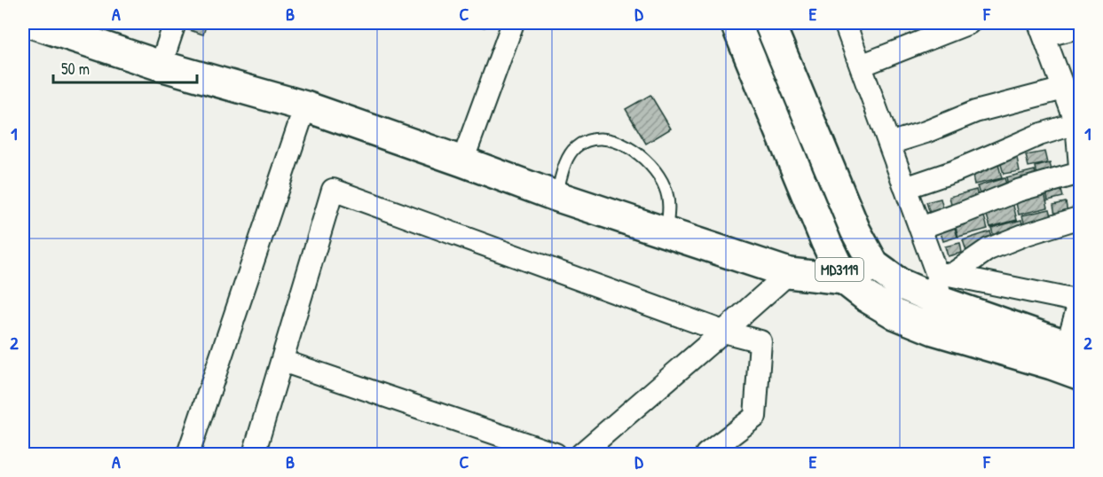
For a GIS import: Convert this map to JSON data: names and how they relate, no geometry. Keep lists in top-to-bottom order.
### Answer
{
  "streets": {
    "main road": ["MD3119"]
  },
  "scale_bar": "50 m",
  "grid": {
    "columns": [
      "A",
      "B",
      "C",
      "D",
      "E",
      "F"
    ],
    "rows": ["1", "2"]
  }
}
